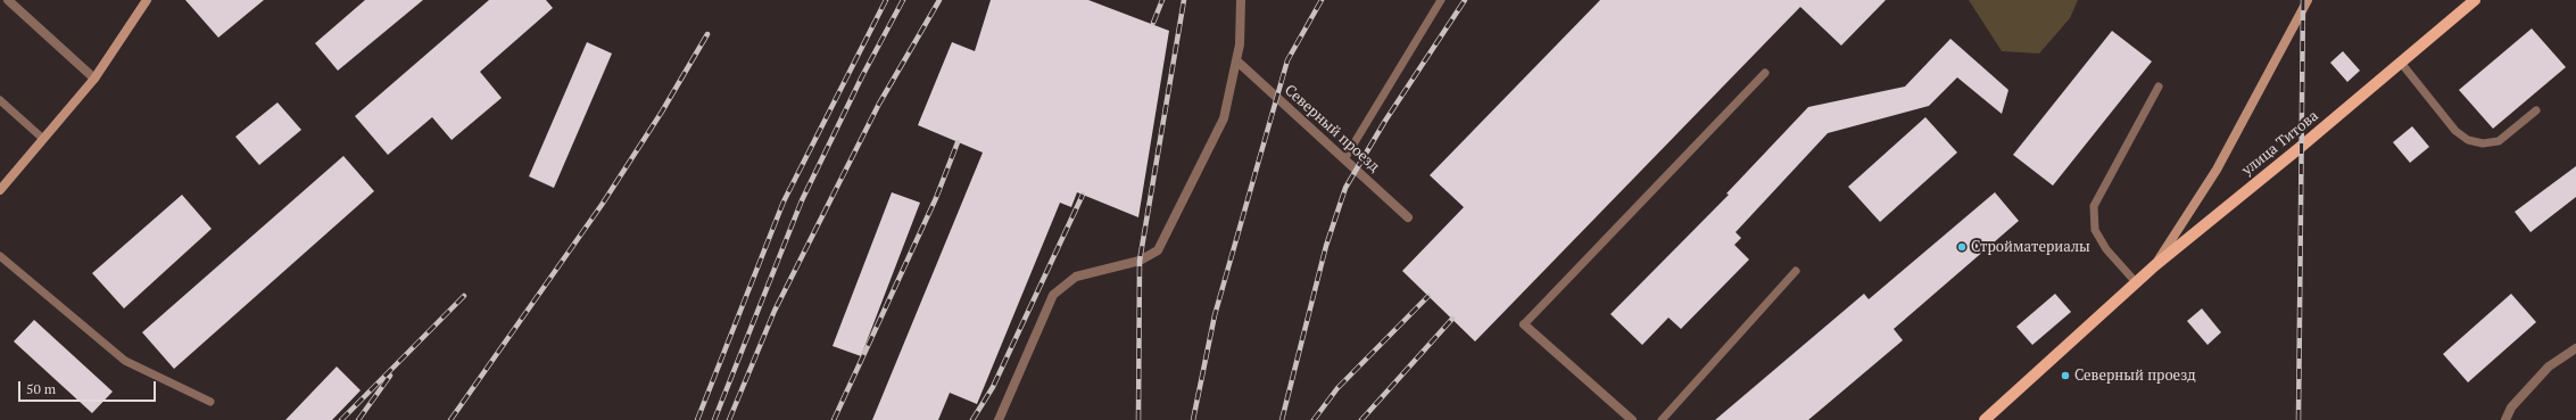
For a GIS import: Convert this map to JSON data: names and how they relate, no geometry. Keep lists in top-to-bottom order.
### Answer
{
  "streets": {
    "main road": ["улица Титова"],
    "street": ["Северный проезд"]
  },
  "places": ["Стройматериалы", "Северный проезд"],
  "scale_bar": "50 m"
}
